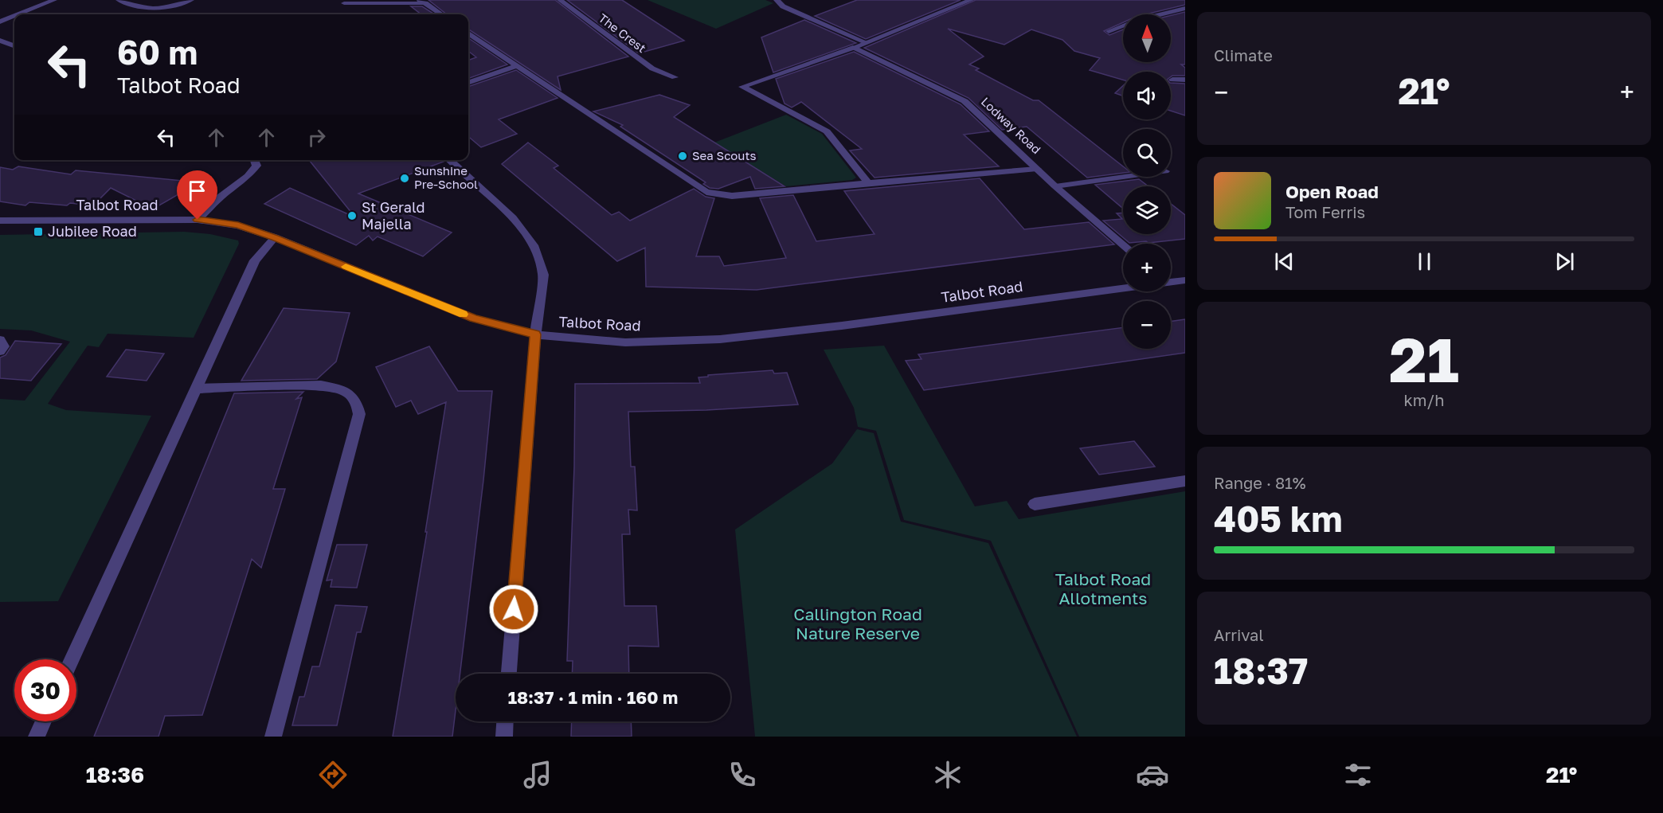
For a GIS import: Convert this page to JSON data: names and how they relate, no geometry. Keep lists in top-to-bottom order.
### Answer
{
  "streets": {
    "street": ["The Crest", "Lodway Road", "Talbot Road"]
  },
  "parks": ["Talbot Road Allotments", "Callington Road Nature Reserve"],
  "places": {
    "other": ["Sea Scouts", "Sunshine Pre-School", "St Gerald Majella"],
    "transit": ["Jubilee Road"]
  },
  "north": "top",
  "page": {
    "tile": [
      "Climate",
      ["21", "km/h"],
      ["Range · 81%", "405 km"],
      ["Arrival", "18:37"]
    ],
    "map_buttons": ["+", "−"],
    "turn": ["60 m", "Talbot Road"],
    "heat": ["−", "21°", "+"],
    "song": ["Open Road", "Tom Ferris"],
    "limit": "30",
    "trip": "18:37 · 1 min · 160 m",
    "tabs": ["18:36", "21°"]
  }
}
